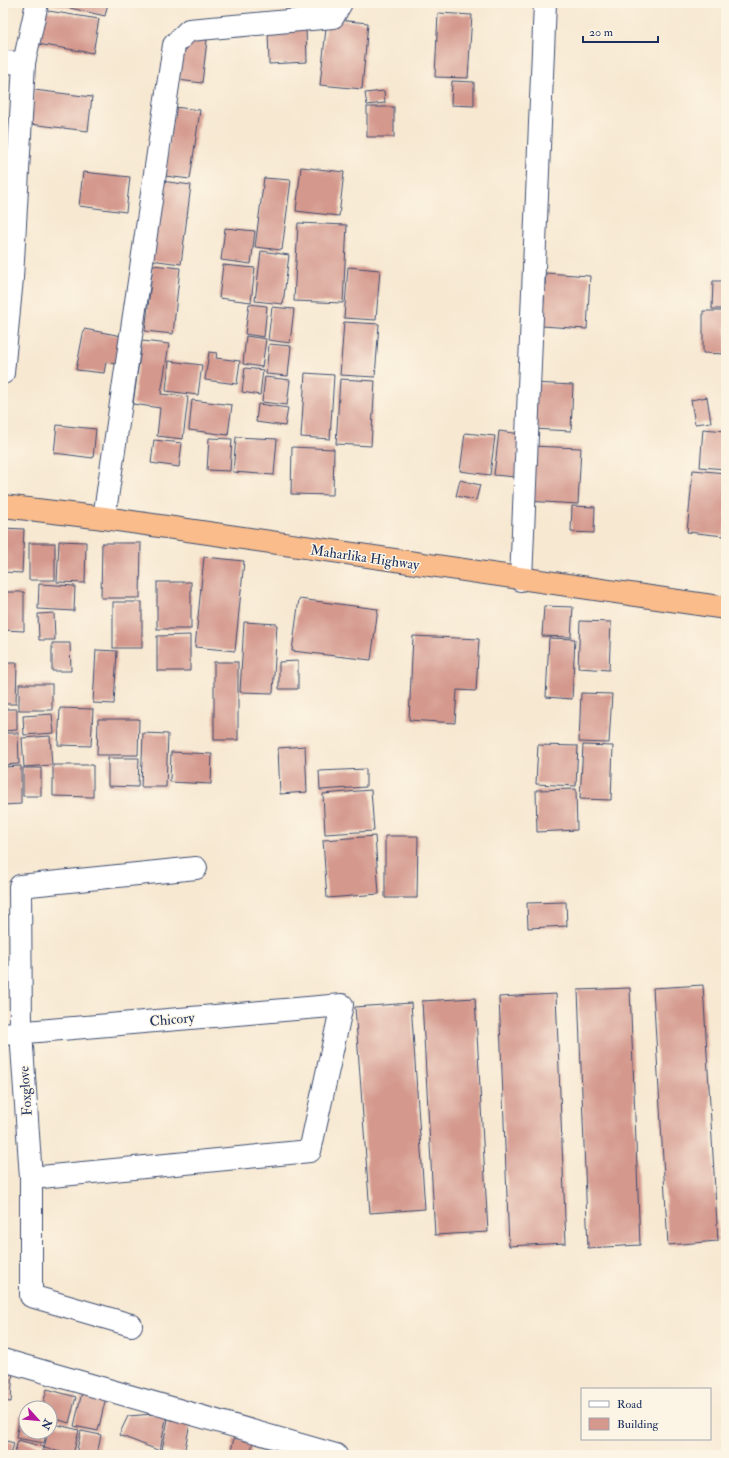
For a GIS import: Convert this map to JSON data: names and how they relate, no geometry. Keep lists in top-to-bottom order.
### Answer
{
  "streets": {
    "highway": ["Maharlika Highway"],
    "street": ["Chicory", "Foxglove"]
  },
  "crossings": [
    ["Chicory", "Foxglove"]
  ],
  "legend": ["Road", "Building"],
  "scale_bar": "20 m",
  "north": "bottom right"
}
